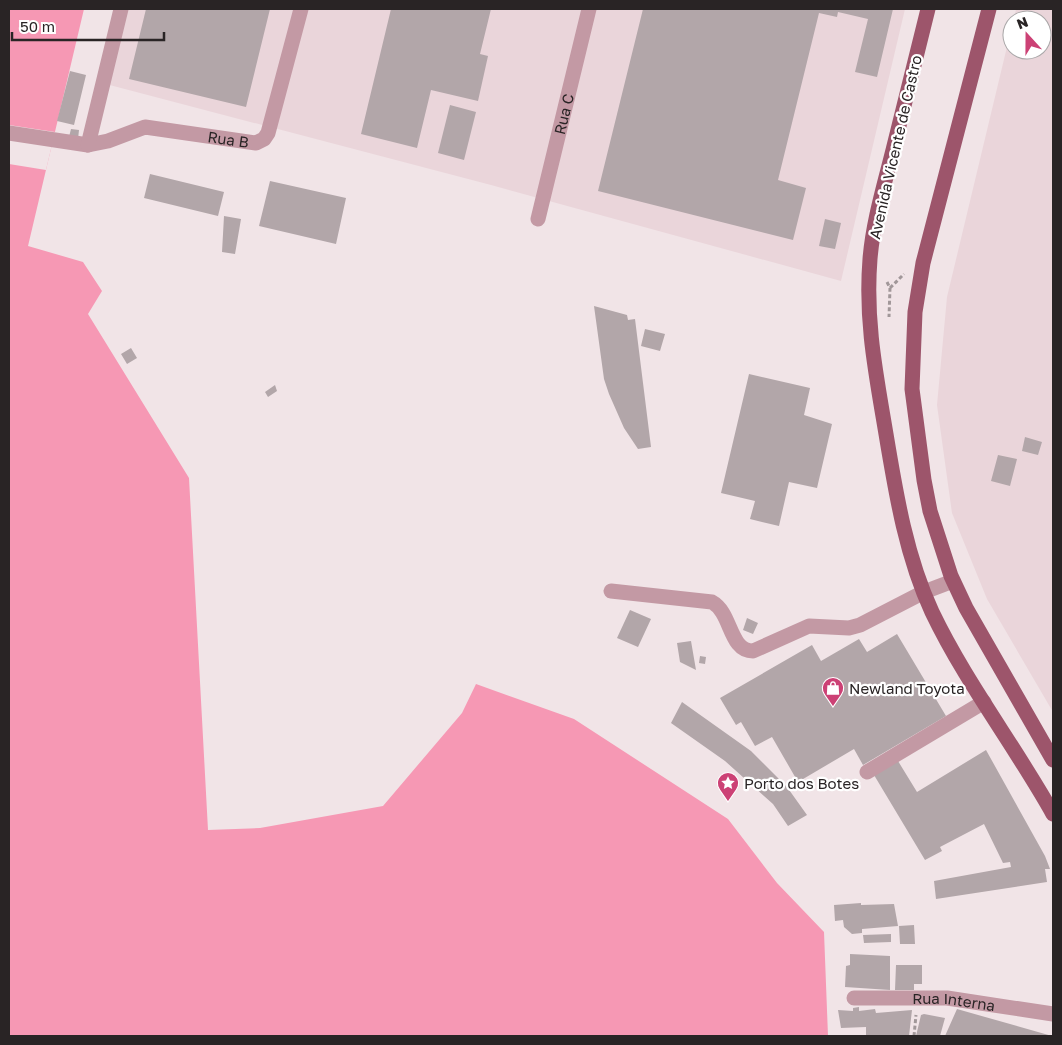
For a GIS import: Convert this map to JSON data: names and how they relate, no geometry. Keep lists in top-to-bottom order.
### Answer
{
  "streets": {
    "main road": ["Avenida Vicente de Castro"],
    "street": ["Rua C", "Rua B", "Rua Interna"]
  },
  "places": {
    "shop": ["Newland Toyota"],
    "place": ["Porto dos Botes"]
  },
  "scale_bar": "50 m",
  "north": "top"
}
